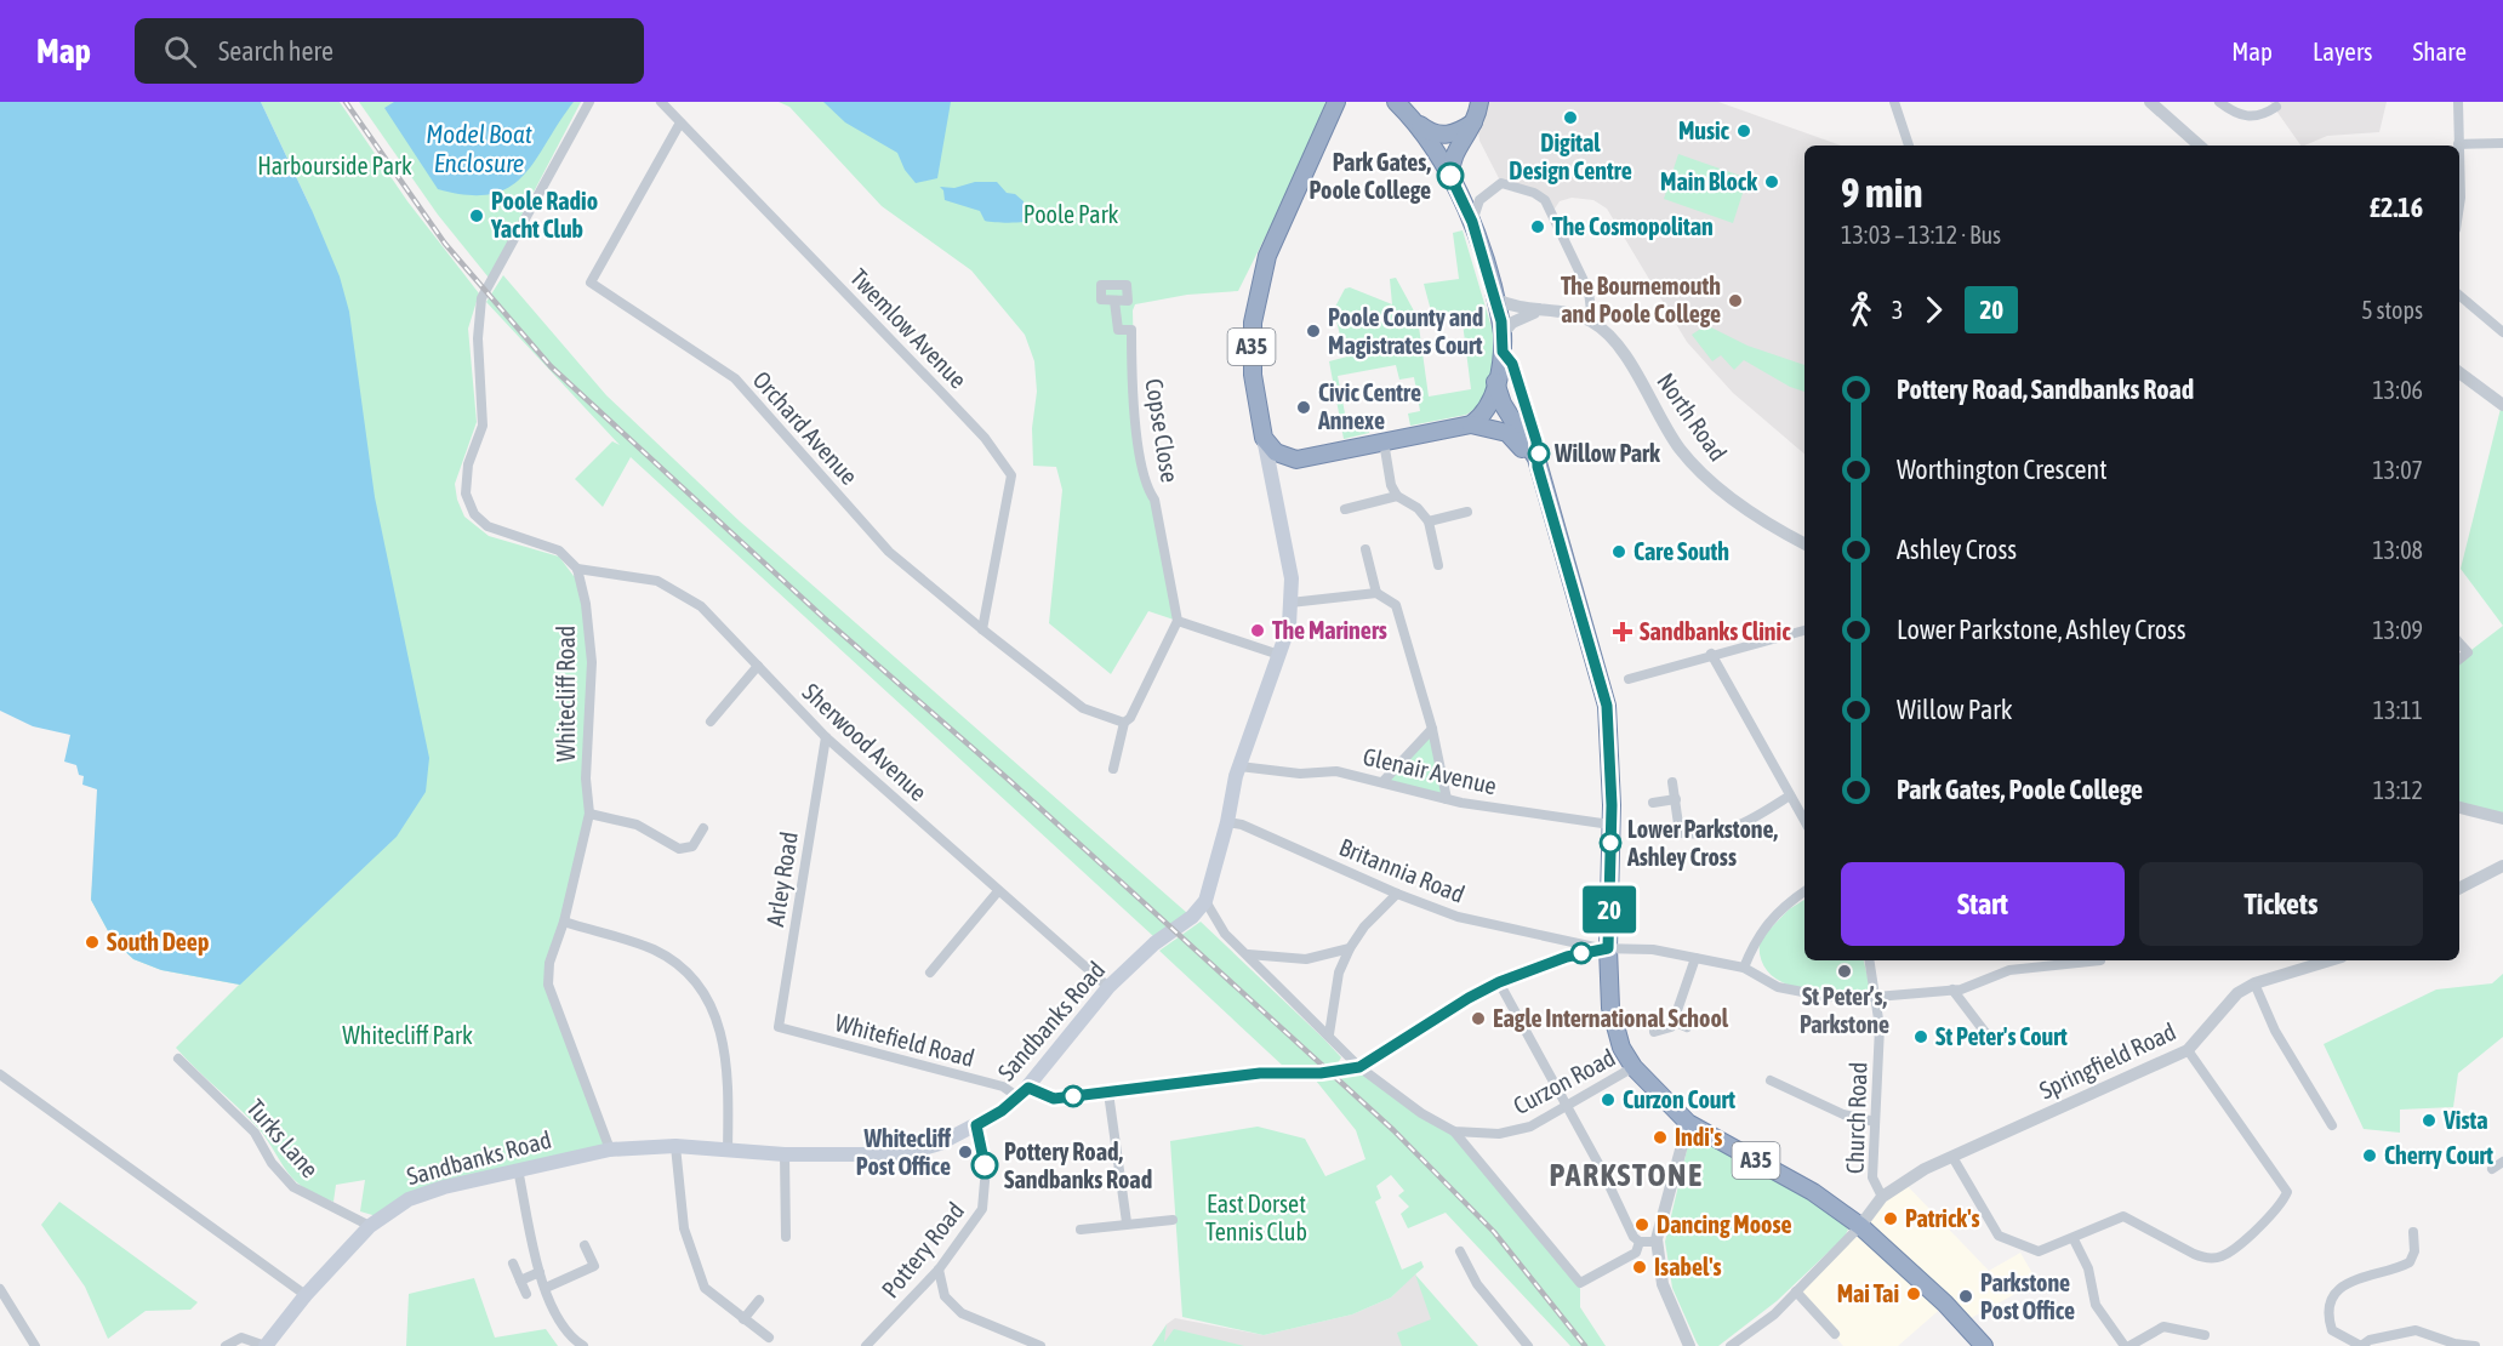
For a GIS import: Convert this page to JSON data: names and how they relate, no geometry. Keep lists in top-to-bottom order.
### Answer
{
  "streets": {
    "highway": ["A35"],
    "main road": ["Sandbanks Road"],
    "street": [
      "Twemlow Avenue",
      "North Road",
      "Orchard Avenue",
      "Copse Close",
      "Whitecliff Road",
      "Sherwood Avenue",
      "Glenair Avenue",
      "Britannia Road",
      "Arley Road",
      "Whitefield Road",
      "Springfield Road",
      "Curzon Road",
      "Church Road",
      "Turks Lane",
      "Pottery Road"
    ]
  },
  "crossings": [
    ["Twemlow Avenue", "Orchard Avenue"],
    ["A35", "Glenair Avenue"],
    ["A35", "Britannia Road"],
    ["A35", "Curzon Road"],
    ["A35", "Church Road"],
    ["Whitecliff Road", "Sherwood Avenue"],
    ["Whitecliff Road", "Sandbanks Road"],
    ["Sherwood Avenue", "Arley Road"],
    ["Sherwood Avenue", "Sandbanks Road"],
    ["Arley Road", "Whitefield Road"],
    ["Sandbanks Road", "Whitefield Road"],
    ["Sandbanks Road", "Curzon Road"],
    ["Sandbanks Road", "Turks Lane"],
    ["Sandbanks Road", "Pottery Road"],
    ["Whitefield Road", "Curzon Road"],
    ["Springfield Road", "Church Road"]
  ],
  "districts": ["PARKSTONE"],
  "water": ["Model Boat Enclosure"],
  "parks": [
    "Harbourside Park",
    "Poole Park",
    "Whitecliff Park",
    "East Dorset Tennis Club"
  ],
  "places": {
    "other": [
      "Digital Design Centre",
      "Music",
      "Park Gates, Poole College",
      "Main Block",
      "Poole Radio Yacht Club",
      "The Cosmopolitan",
      "The Bournemouth and Poole College",
      "Poole County and Magistrates Court",
      "Civic Centre Annexe",
      "Willow Park",
      "Care South",
      "The Mariners",
      "Lower Parkstone, Ashley Cross",
      "South Deep",
      "St Peter’s, Parkstone",
      "Eagle International School",
      "St Peter's Court",
      "Curzon Court",
      "Vista",
      "Indi's",
      "Whitecliff Post Office",
      "Cherry Court",
      "Pottery Road, Sandbanks Road",
      "Patrick's",
      "Dancing Moose",
      "Isabel's",
      "Mai Tai",
      "Parkstone Post Office"
    ],
    "health": ["Sandbanks Clinic"]
  },
  "lines": ["bus line 20"],
  "page": {
    "header": "Map",
    "search": "Search here",
    "nav": ["Map", "Layers", "Share"],
    "on_map": "20",
    "heading": ["9 min", "13:03 – 13:12 · Bus", "£2.16"],
    "legs": ["3", "20", "5 stops"],
    "list": [
      {
        "name": "Pottery Road, Sandbanks Road",
        "value": "13:06"
      },
      {
        "name": "Worthington Crescent",
        "value": "13:07"
      },
      {
        "name": "Ashley Cross",
        "value": "13:08"
      },
      {
        "name": "Lower Parkstone, Ashley Cross",
        "value": "13:09"
      },
      {
        "name": "Willow Park",
        "value": "13:11"
      },
      {
        "name": "Park Gates, Poole College",
        "value": "13:12"
      }
    ],
    "buttons": ["Start", "Tickets"]
  }
}
